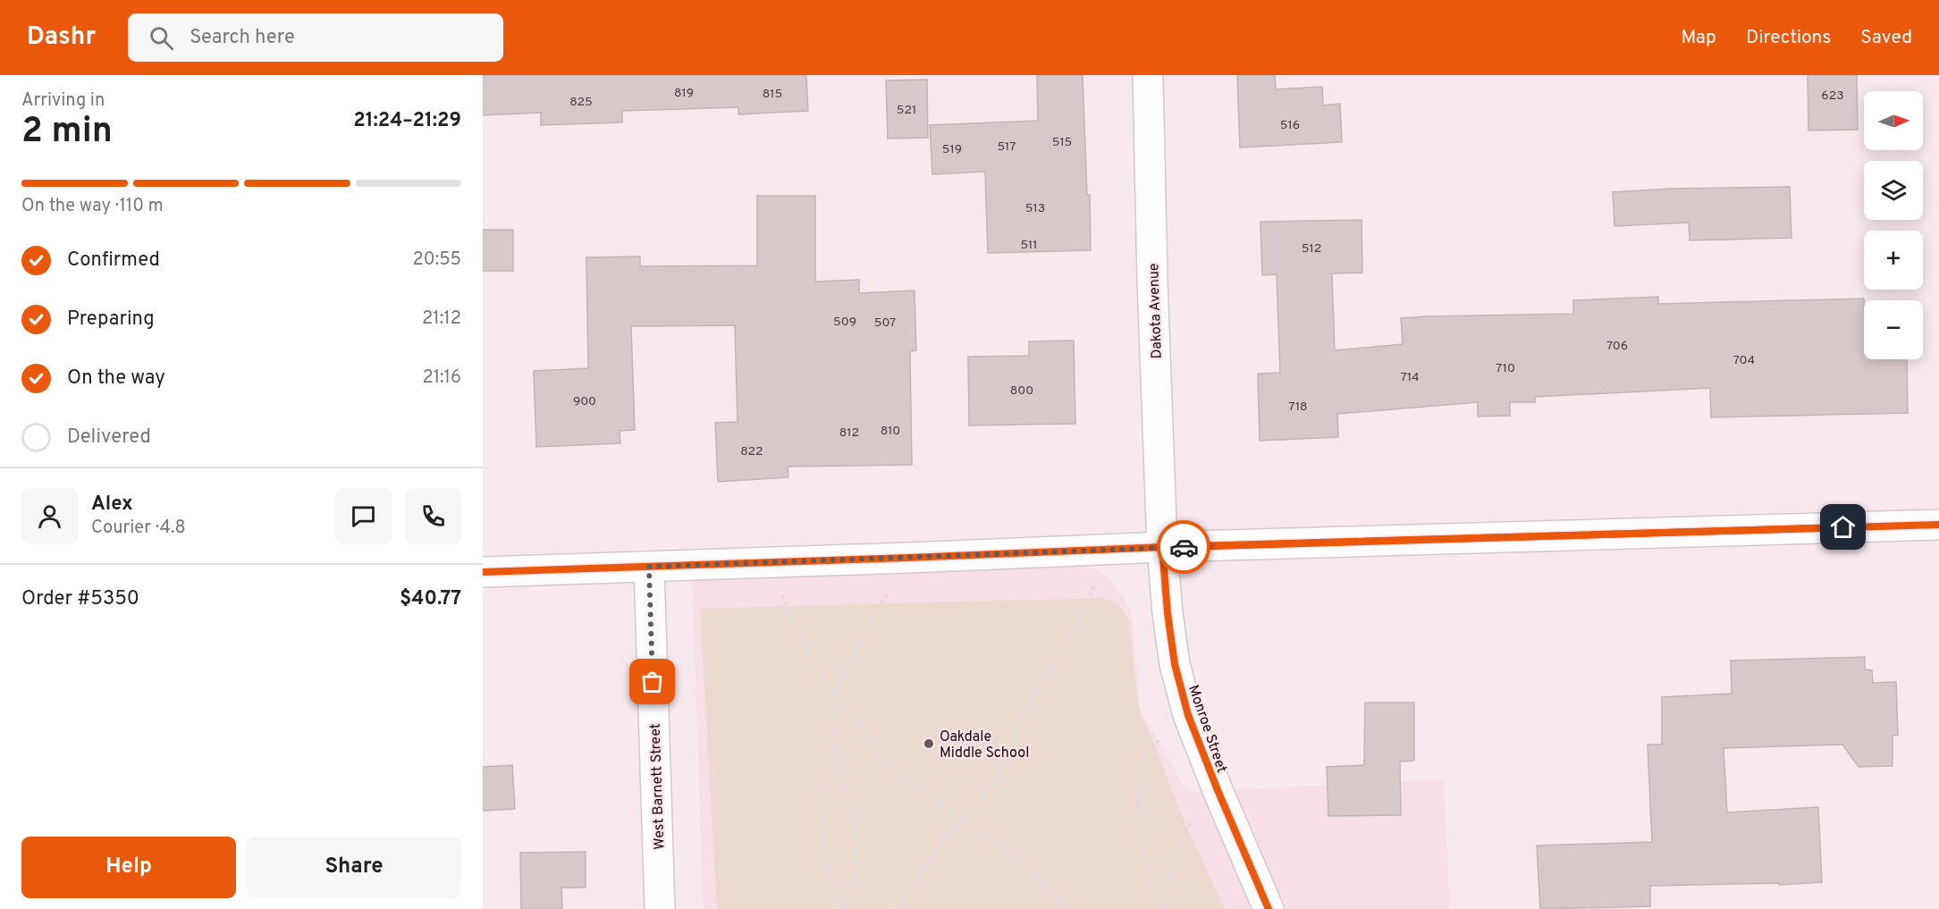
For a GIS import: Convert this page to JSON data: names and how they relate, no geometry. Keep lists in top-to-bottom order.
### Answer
{
  "streets": {
    "street": ["Dakota Avenue", "Monroe Street", "West Barnett Street"]
  },
  "crossings": [
    ["Dakota Avenue", "Monroe Street"]
  ],
  "places": ["Oakdale Middle School"],
  "house_numbers": [
    "819",
    "815",
    "623",
    "825",
    "521",
    "516",
    "515",
    "517",
    "519",
    "513",
    "511",
    "512",
    "509",
    "507",
    "706",
    "704",
    "710",
    "714",
    "800",
    "900",
    "718",
    "810",
    "812",
    "822"
  ],
  "north": "right",
  "page": {
    "header": "Dashr",
    "search": "Search here",
    "nav": ["Map", "Directions", "Saved"],
    "heading": ["2 min", "Arriving in", "21:24–21:29"],
    "panel": [
      "Alex",
      "Courier · 4.8",
      "Order #5350",
      "$40.77"
    ],
    "map_buttons": ["+", "−"],
    "bar": "On the way · 110 m",
    "list": [
      ["Confirmed", "20:55"],
      ["Preparing", "21:12"],
      ["On the way", "21:16"],
      "Delivered"
    ],
    "buttons": ["Help", "Share"]
  }
}
